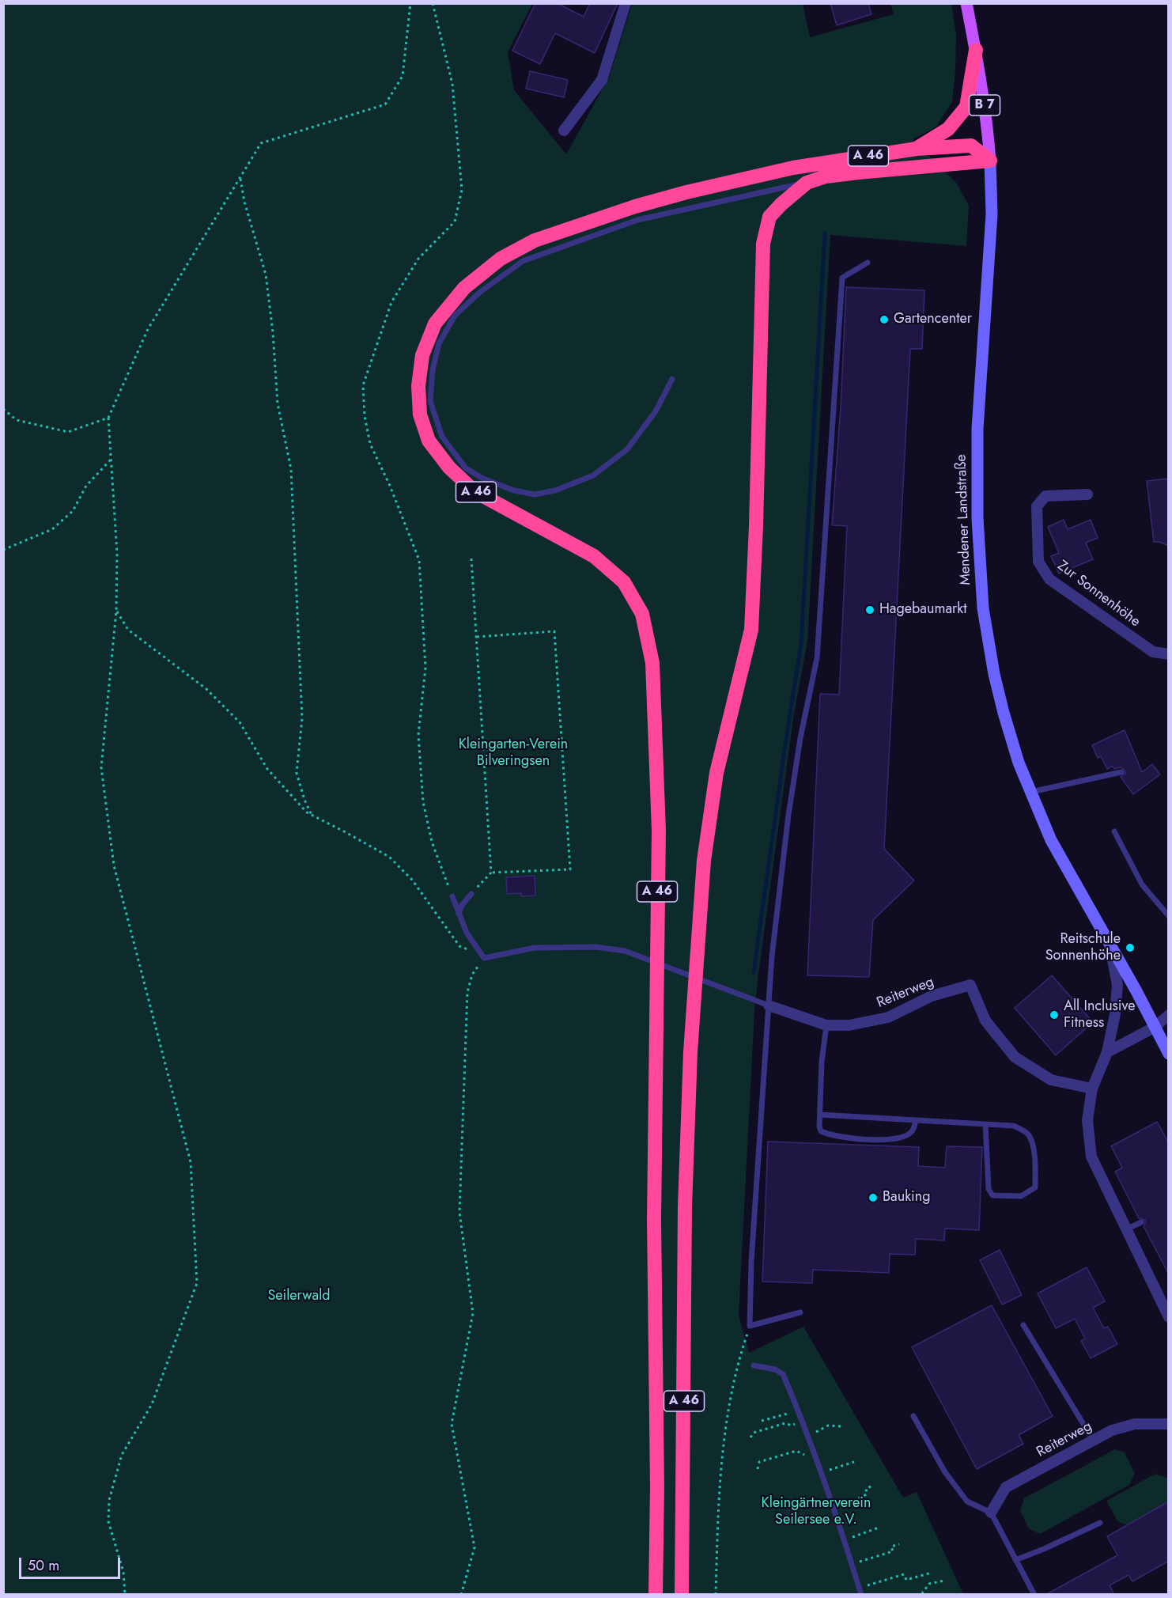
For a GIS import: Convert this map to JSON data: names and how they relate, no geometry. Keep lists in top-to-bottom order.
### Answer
{
  "streets": {
    "highway": ["A 46"],
    "main road": ["B 7", "Mendener Landstraße"],
    "street": ["Zur Sonnenhöhe", "Reiterweg"]
  },
  "crossings": [
    ["A 46", "Mendener Landstraße"]
  ],
  "parks": ["Kleingarten-Verein Bilveringsen", "Seilerwald", "Kleingärtnerverein Seilersee e.V."],
  "places": [
    "Gartencenter",
    "Hagebaumarkt",
    "Reitschule Sonnenhöhe",
    "All Inclusive Fitness",
    "Bauking"
  ],
  "scale_bar": "50 m"
}
